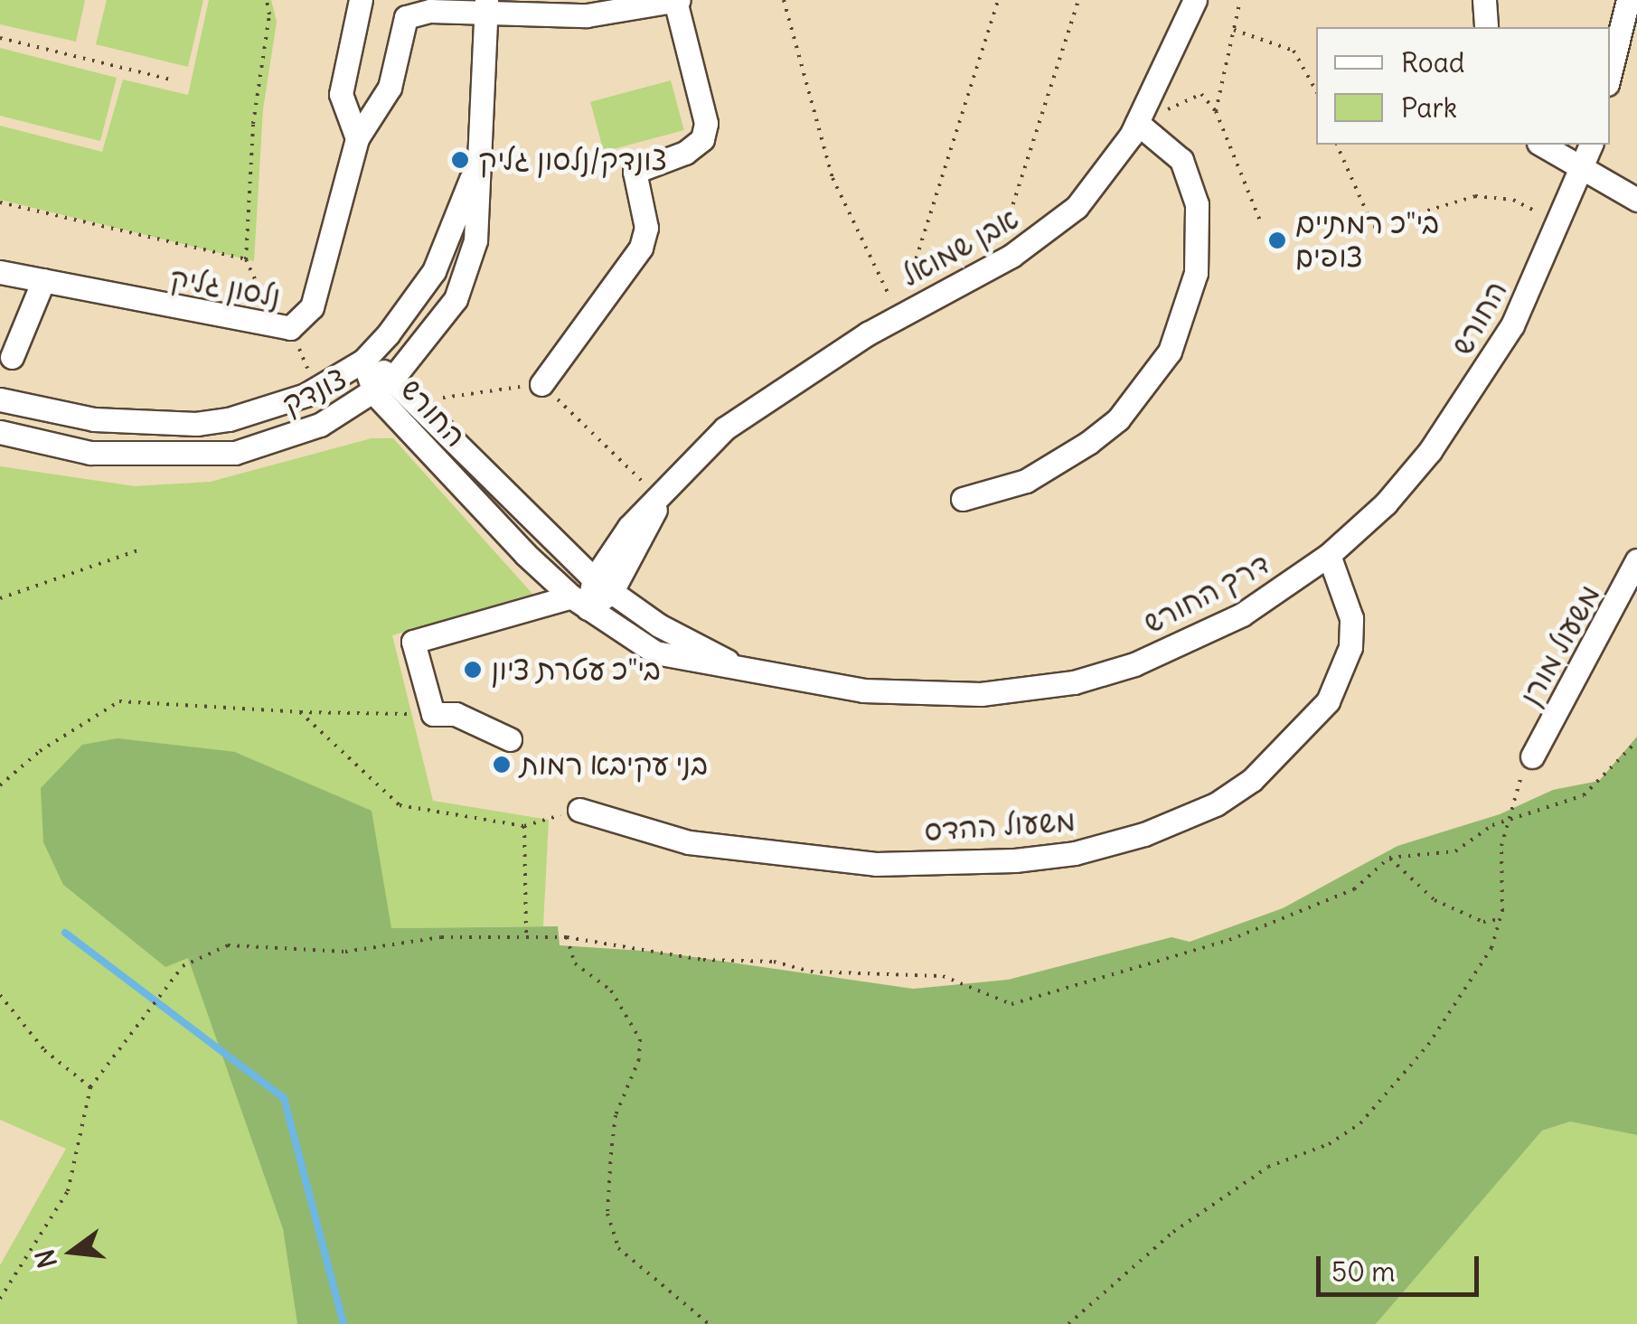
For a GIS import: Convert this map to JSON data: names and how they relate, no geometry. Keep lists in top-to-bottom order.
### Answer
{
  "streets": {
    "street": [
      "אבן שמואל",
      "נלסון גליק",
      "החורש",
      "צונדק",
      "דרך החורש",
      "משעול מורן",
      "משעול ההדס"
    ]
  },
  "crossings": [
    ["אבן שמואל", "החורש"],
    ["נלסון גליק", "צונדק"],
    ["החורש", "צונדק"],
    ["החורש", "דרך החורש"],
    ["דרך החורש", "משעול ההדס"]
  ],
  "places": [
    "צונדק/נלסון גליק",
    "בי\"כ רמתיים צופים",
    "בי\"כ עטרת ציון",
    "בני עקיבא רמות"
  ],
  "legend": ["Road", "Park"],
  "scale_bar": "50 m",
  "north": "left"
}
